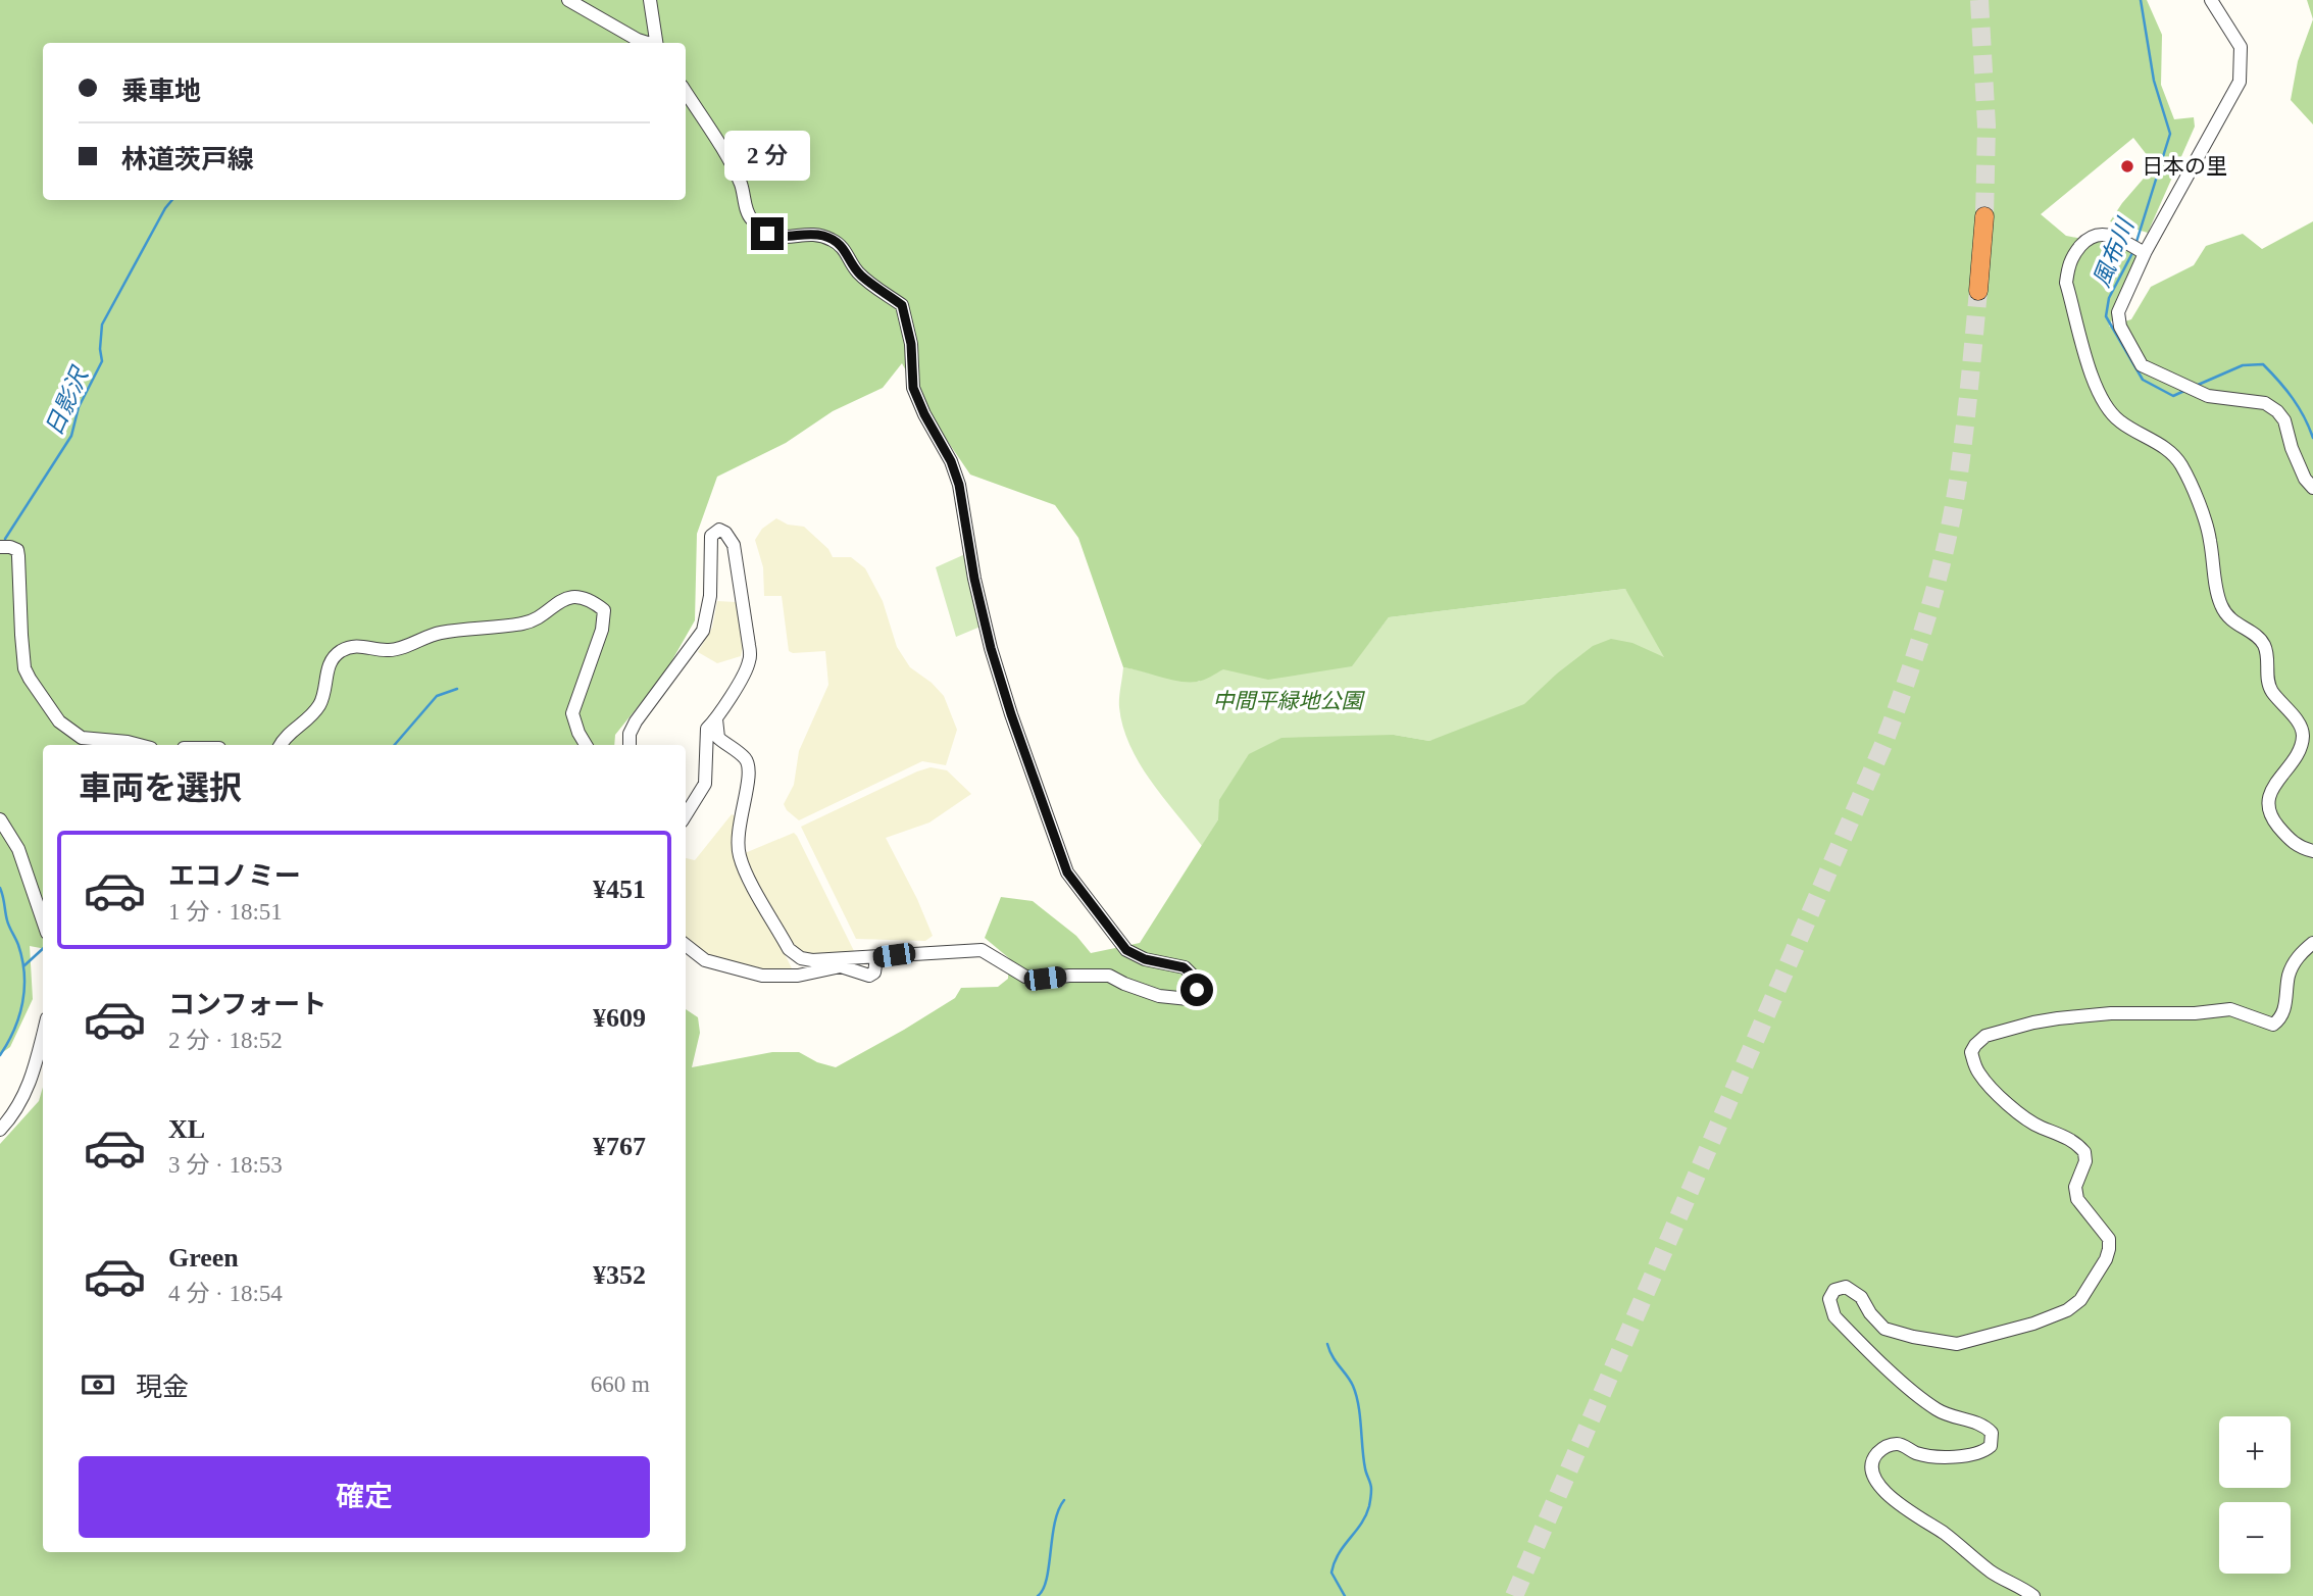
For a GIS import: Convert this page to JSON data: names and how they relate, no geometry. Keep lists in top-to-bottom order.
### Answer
{
  "water": ["風布川", "日影沢"],
  "parks": ["中間平緑地公園"],
  "places": ["日本の里"],
  "page": {
    "banner": ["乗車地", "林道茨戸線"],
    "bubble": "2 分",
    "heading": "車両を選択",
    "list": [
      {
        "name": "エコノミー",
        "note": "1 分 · 18:51",
        "value": "¥451"
      },
      {
        "name": "コンフォート",
        "note": "2 分 · 18:52",
        "value": "¥609"
      },
      {
        "name": "XL",
        "note": "3 分 · 18:53",
        "value": "¥767"
      },
      {
        "name": "Green",
        "note": "4 分 · 18:54",
        "value": "¥352"
      }
    ],
    "pay": ["現金", "660 m"],
    "map_buttons": ["+", "−"],
    "buttons": "確定"
  }
}
